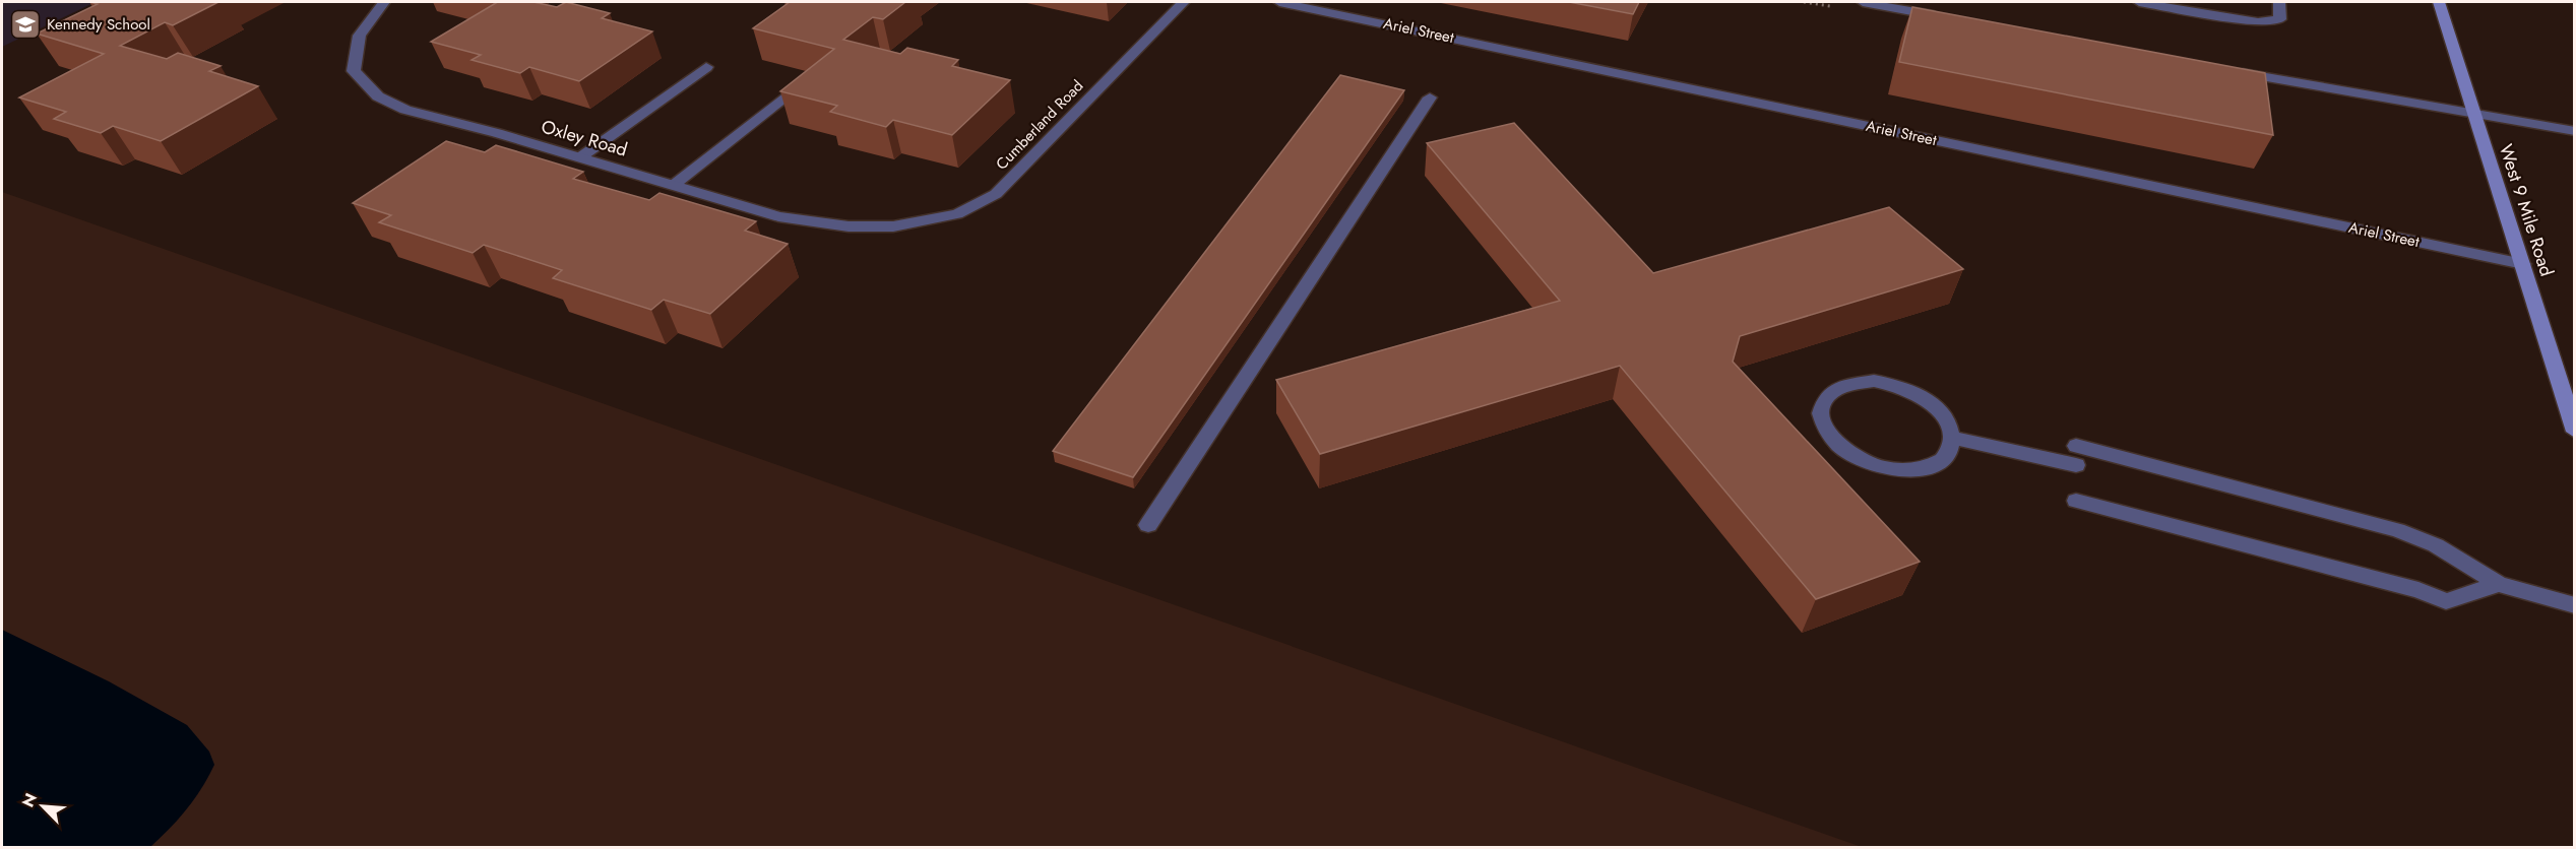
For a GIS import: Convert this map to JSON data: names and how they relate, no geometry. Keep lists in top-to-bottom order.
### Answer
{
  "streets": {
    "main road": ["West 9 Mile Road"],
    "street": ["Ariel Street", "Cumberland Road", "Oxley Road"]
  },
  "crossings": [
    ["Ariel Street", "West 9 Mile Road"],
    ["Cumberland Road", "Oxley Road"]
  ],
  "places": {
    "school or university": ["Kennedy School"]
  },
  "north": "top left"
}
